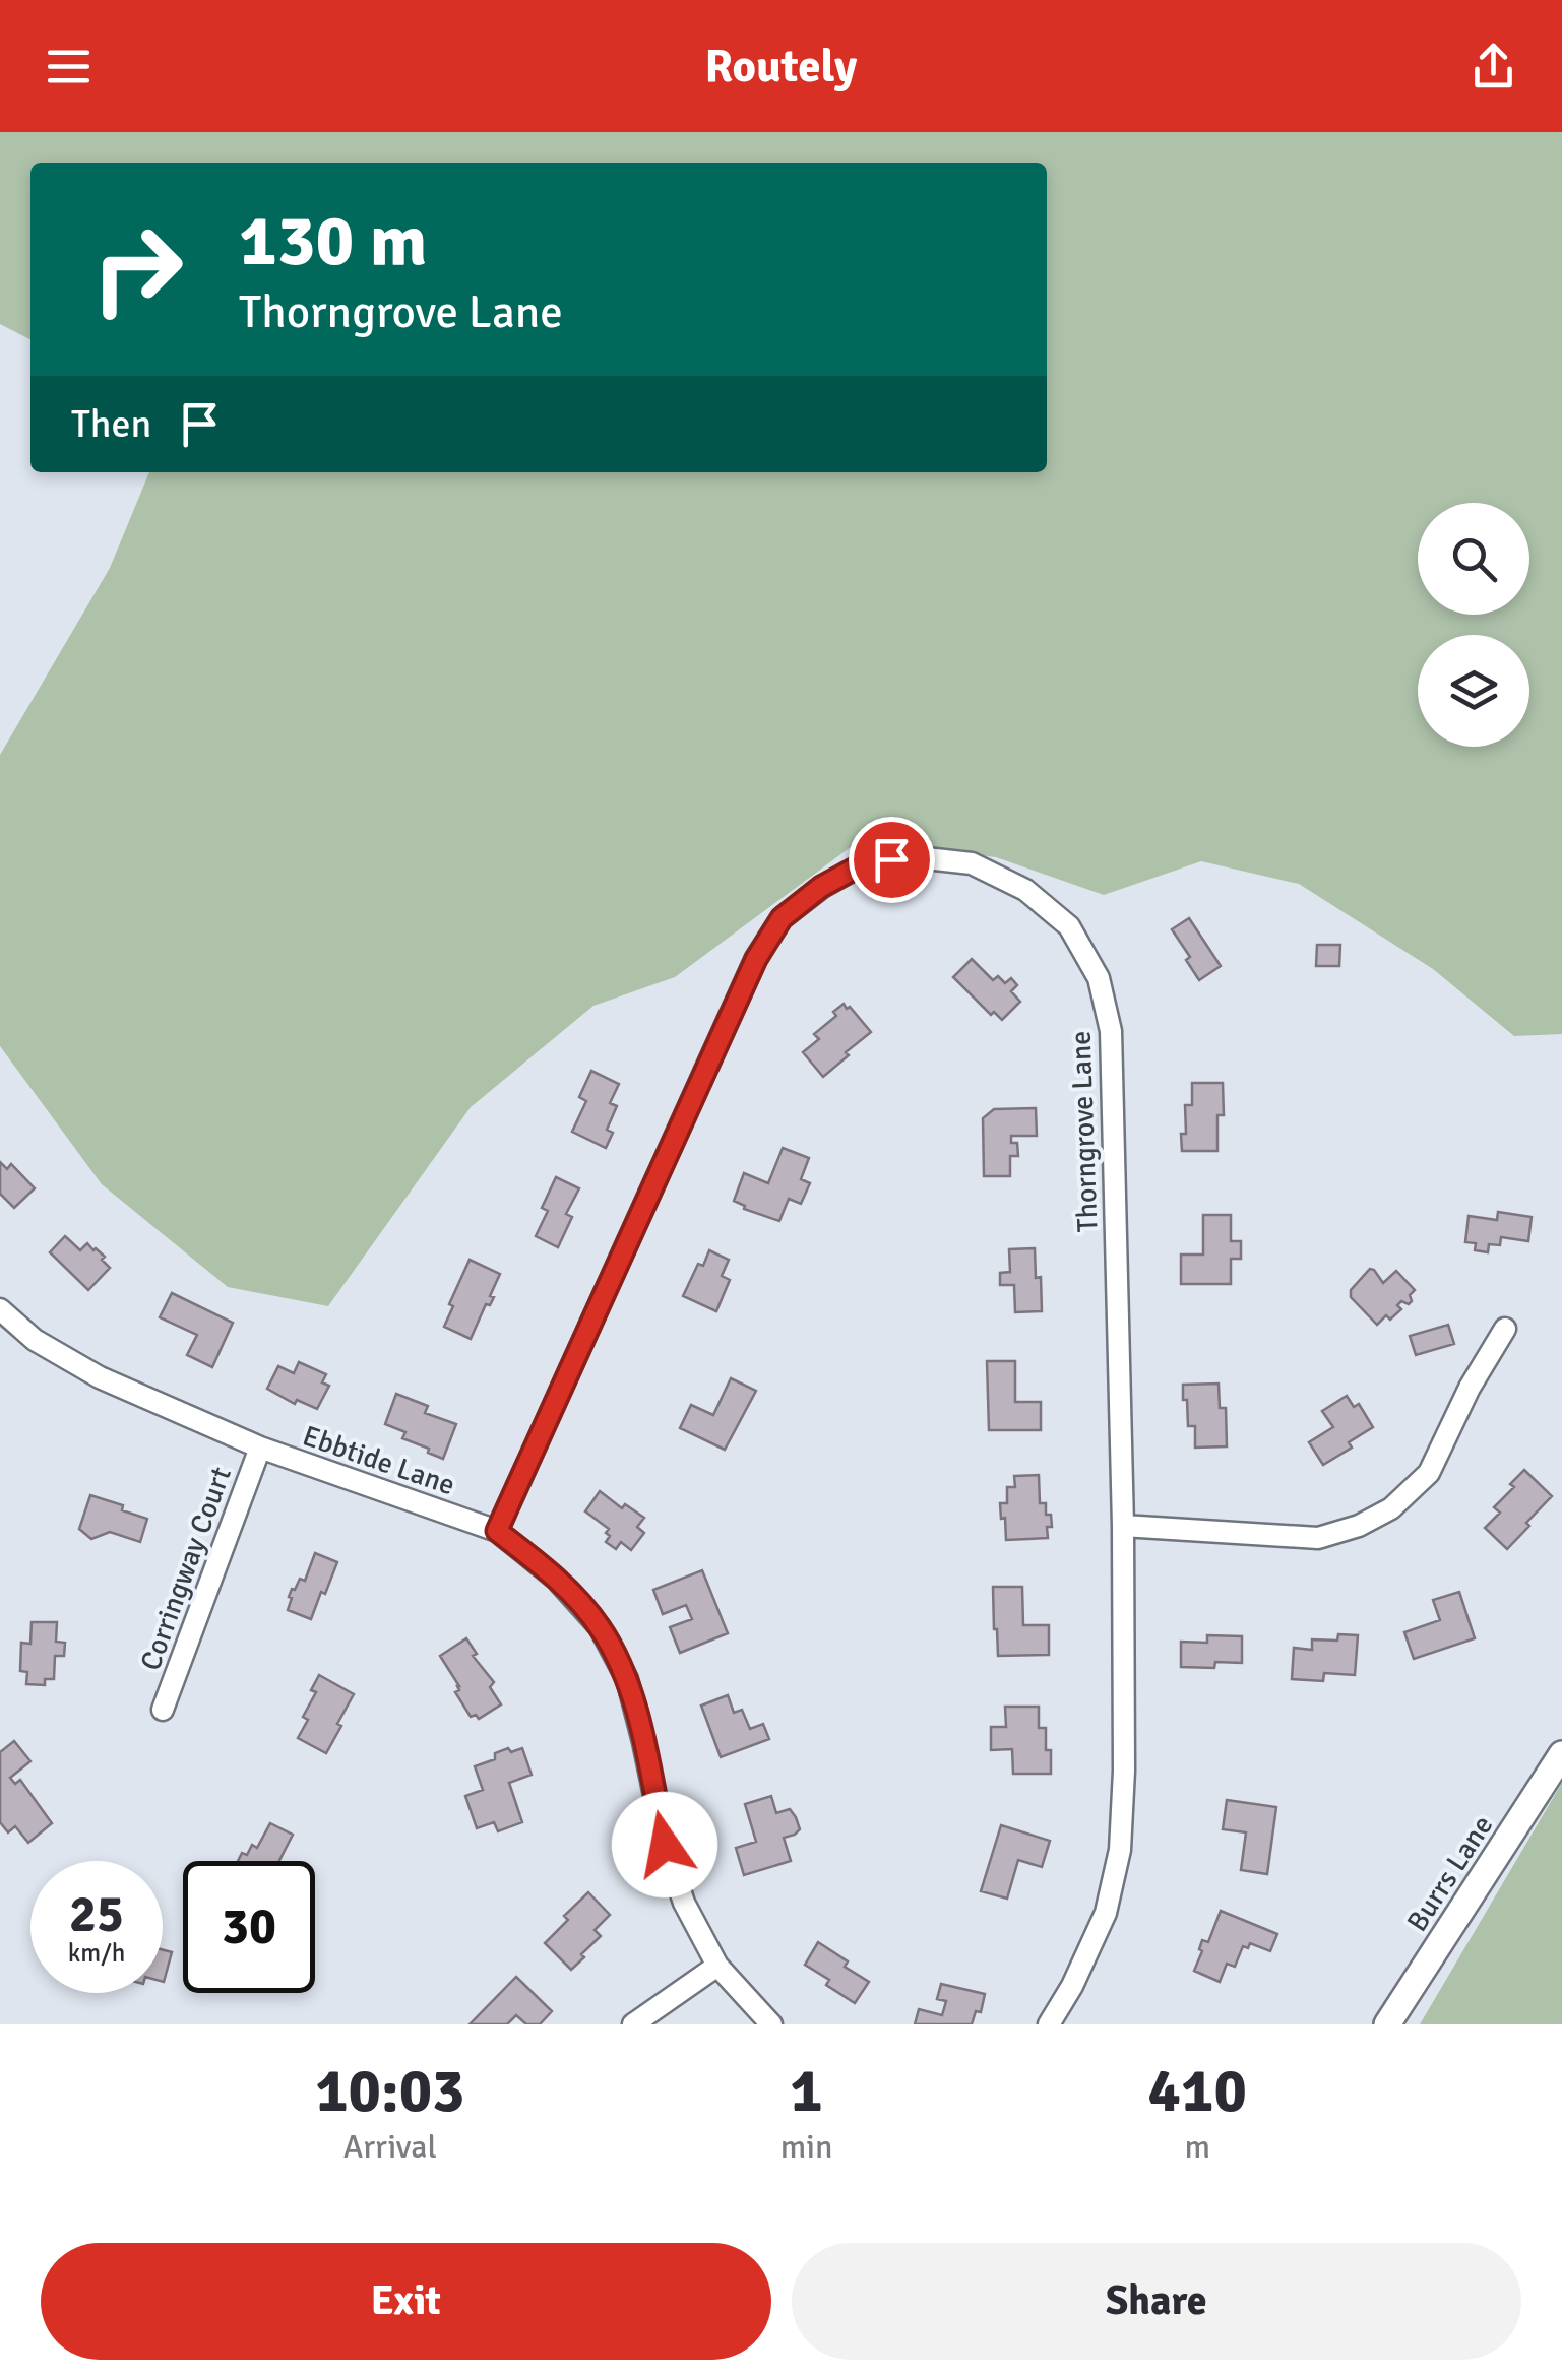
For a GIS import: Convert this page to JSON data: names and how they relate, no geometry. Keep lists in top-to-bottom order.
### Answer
{
  "streets": {
    "street": [
      "Thorngrove Lane",
      "Ebbtide Lane",
      "Corringway Court",
      "Burrs Lane"
    ]
  },
  "crossings": [
    ["Thorngrove Lane", "Ebbtide Lane"],
    ["Ebbtide Lane", "Corringway Court"]
  ],
  "page": {
    "header": "Routely",
    "turn": ["130 m", "Thorngrove Lane"],
    "then": "Then",
    "speed": "25 km/h",
    "limit": "30",
    "eta": [
      "10:03",
      "Arrival",
      "1",
      "min",
      "410",
      "m"
    ],
    "buttons": ["Exit", "Share"]
  }
}
